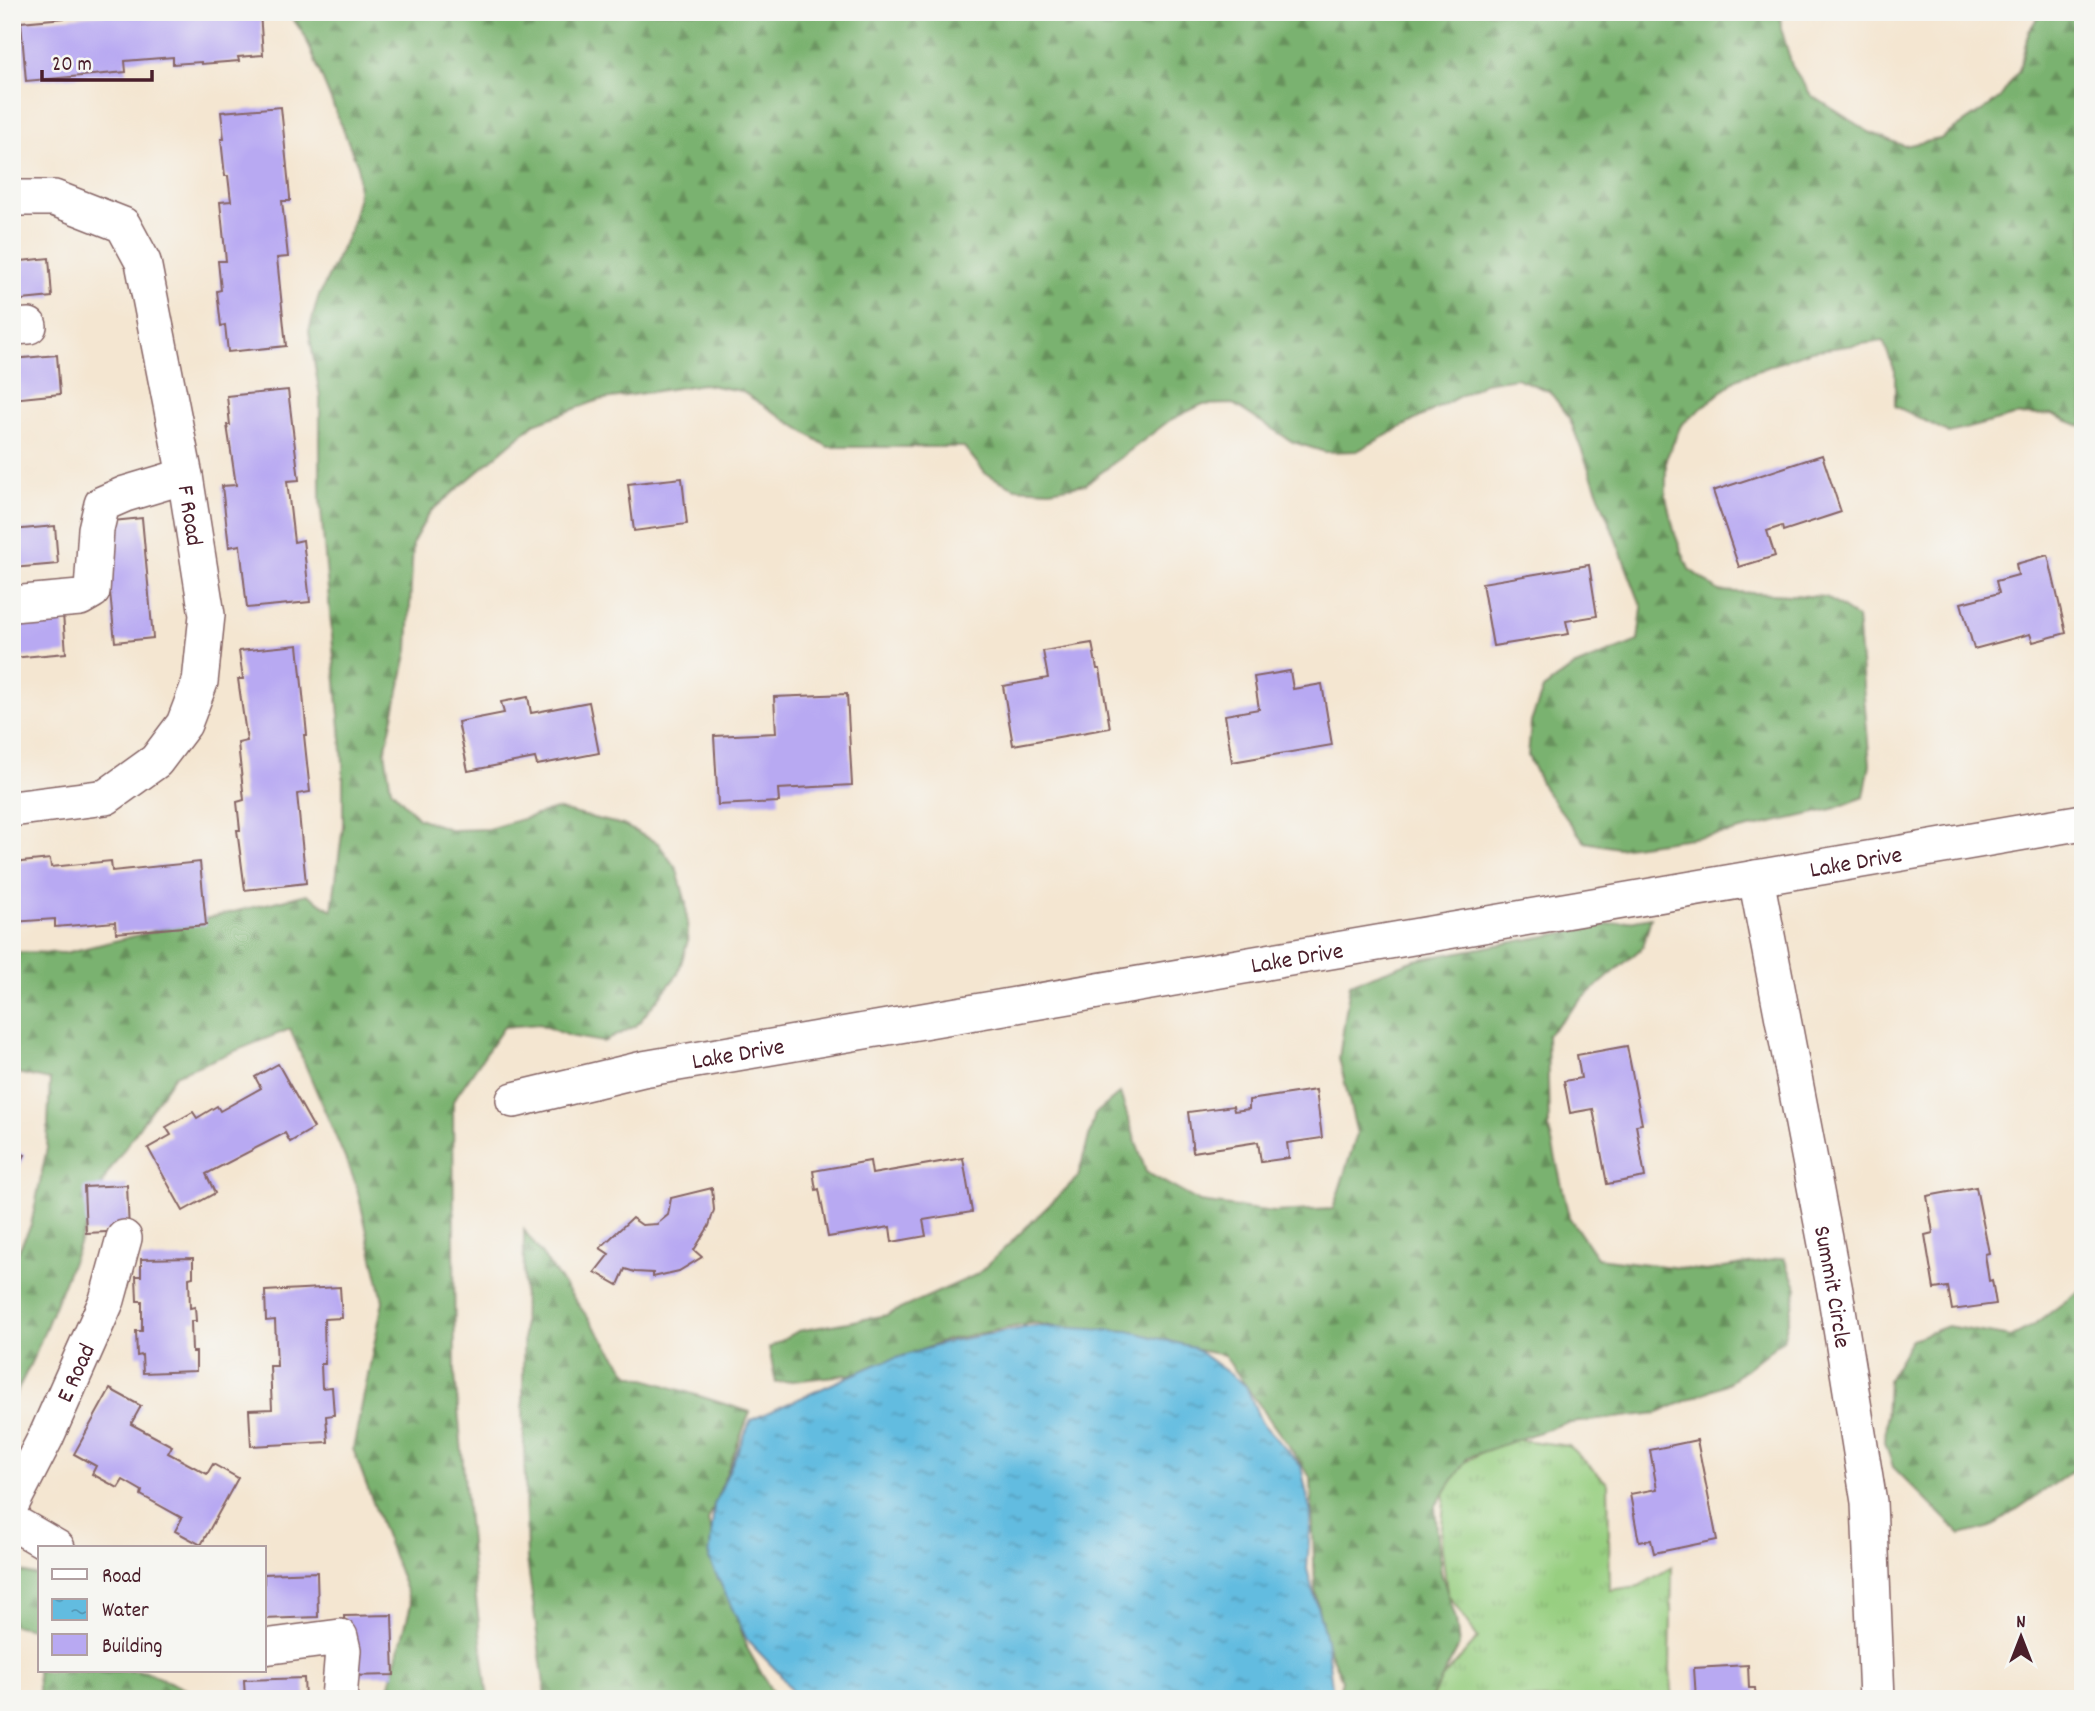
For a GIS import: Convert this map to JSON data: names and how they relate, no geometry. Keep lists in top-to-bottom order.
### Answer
{
  "streets": {
    "street": [
      "F Road",
      "Lake Drive",
      "Summit Circle",
      "E Road"
    ]
  },
  "crossings": [
    ["Lake Drive", "Summit Circle"]
  ],
  "legend": ["Road", "Water", "Building"],
  "scale_bar": "20 m",
  "north": "top"
}
